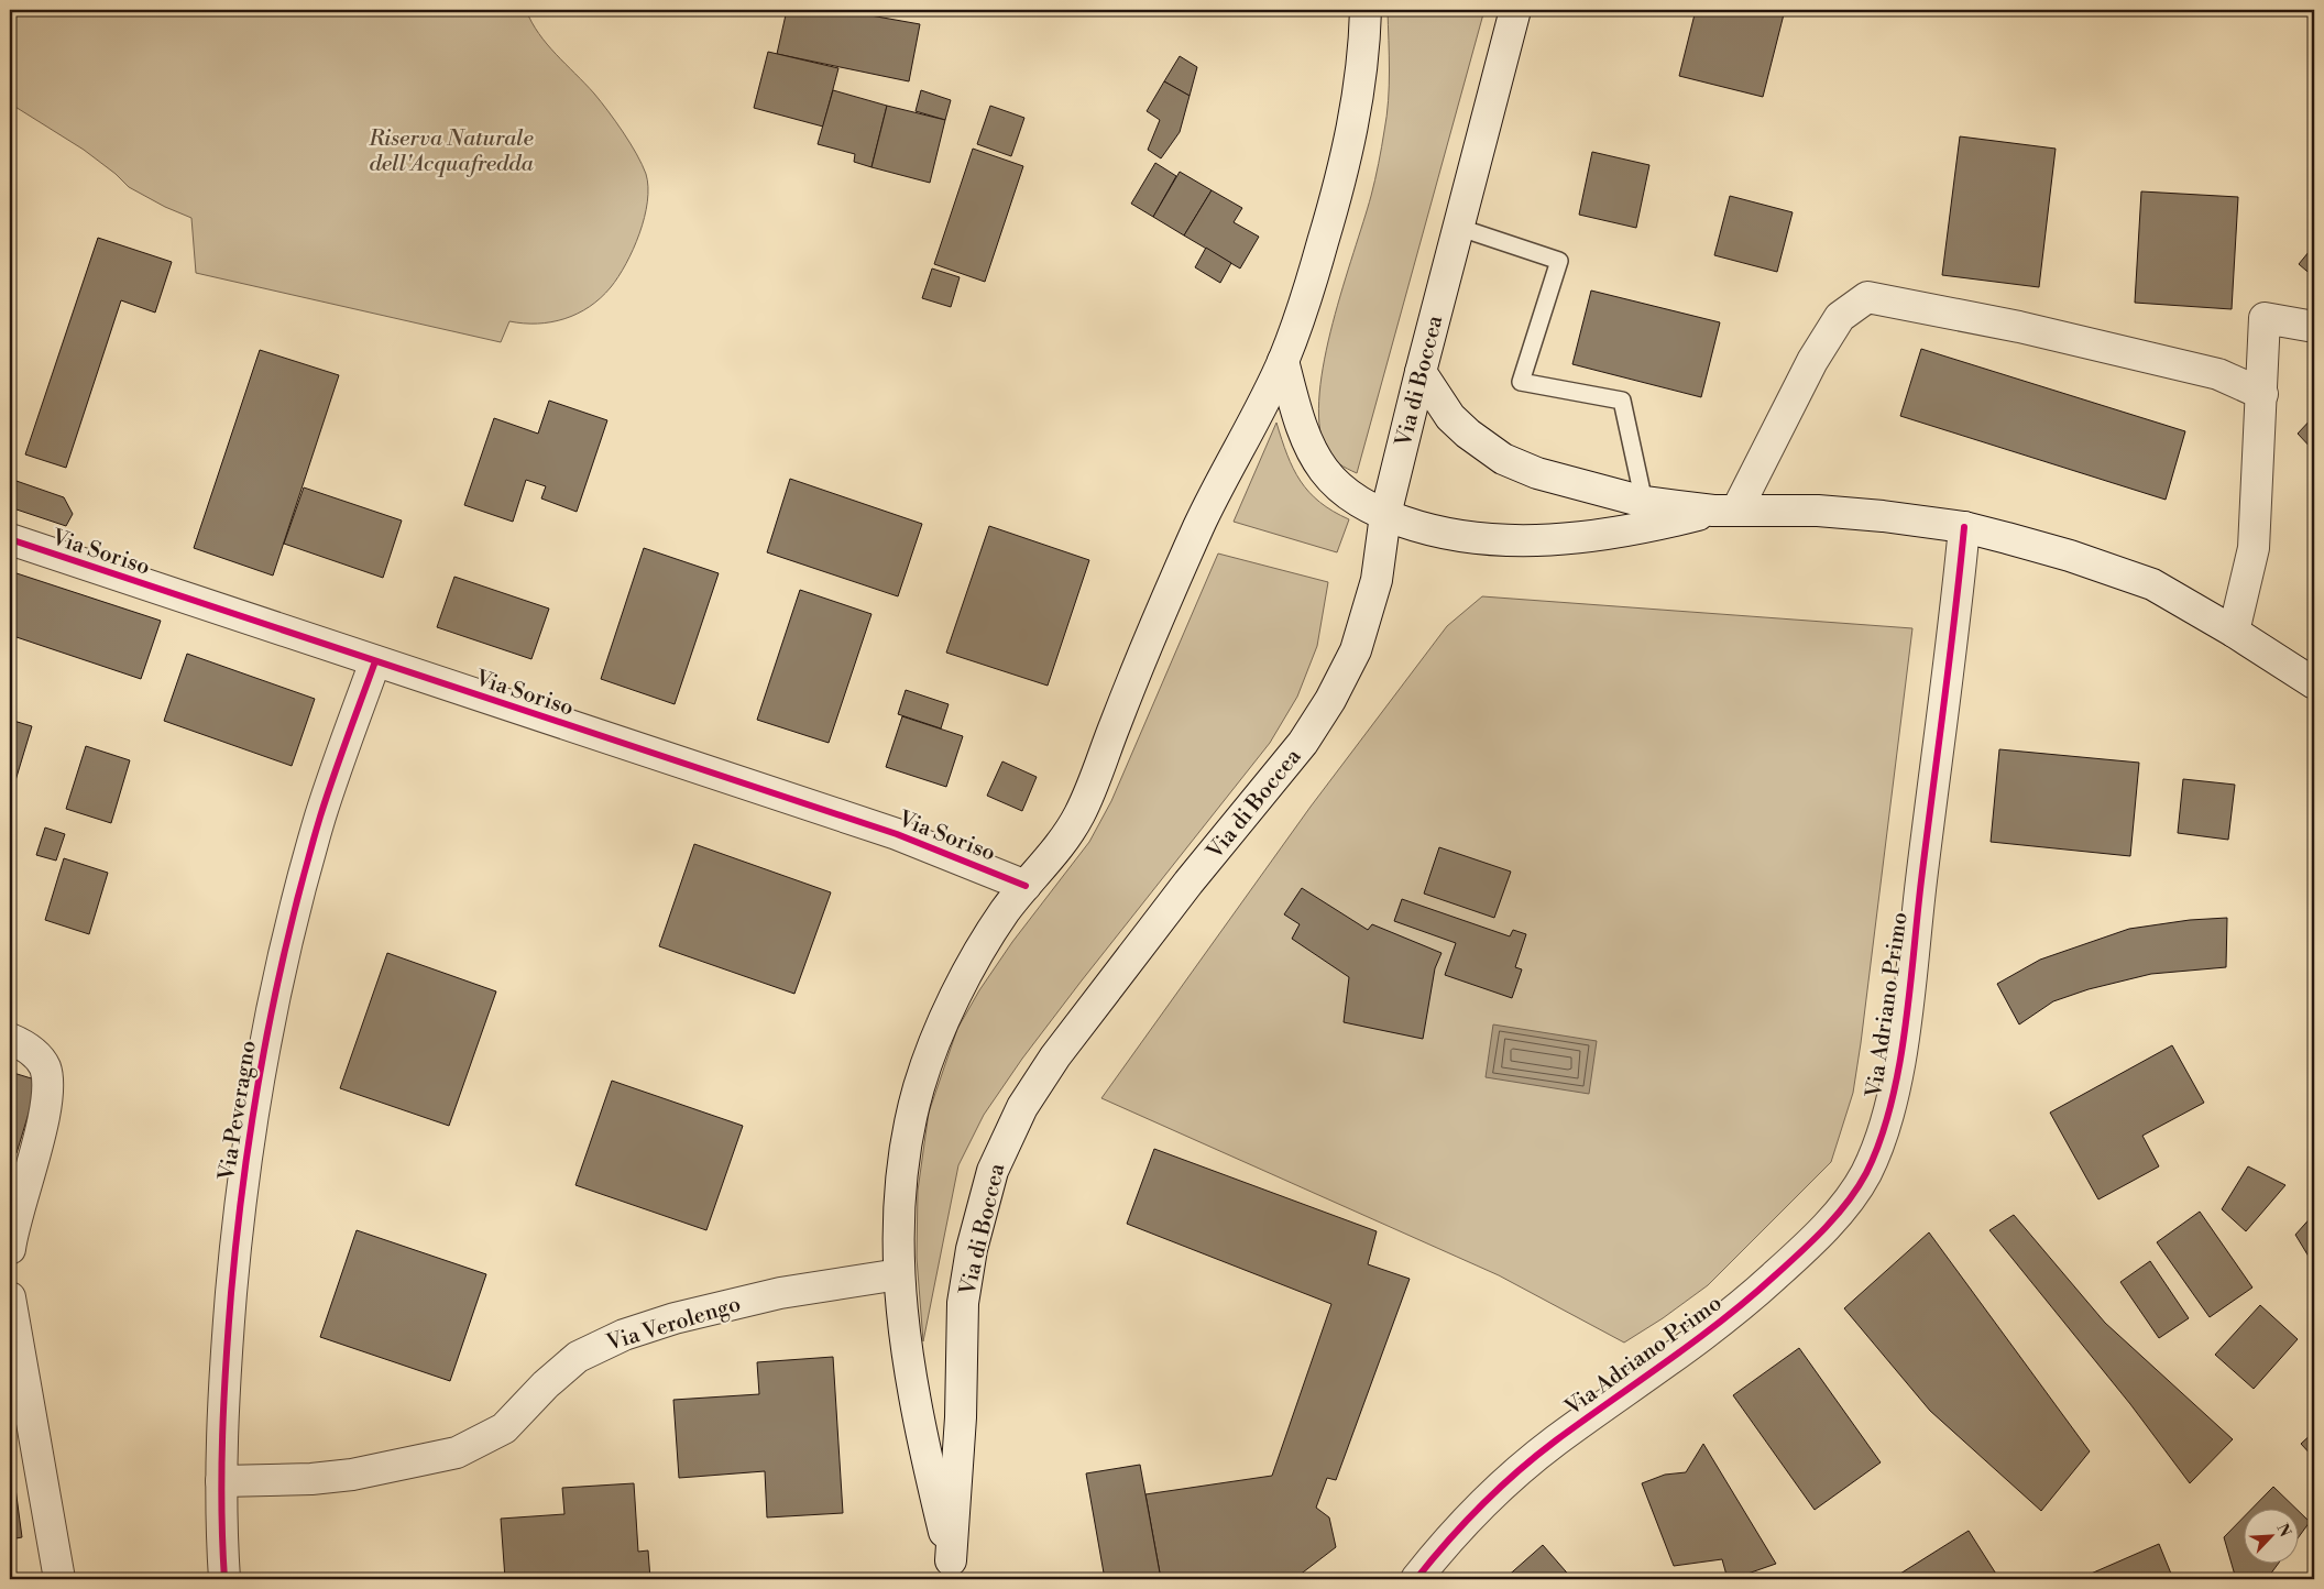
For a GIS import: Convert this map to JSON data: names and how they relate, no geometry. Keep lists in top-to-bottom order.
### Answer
{
  "streets": {
    "street": [
      "Via di Boccea",
      "Via Soriso",
      "Via Adriano Primo",
      "Via Peveragno",
      "Via Verolengo"
    ]
  },
  "crossings": [
    ["Via di Boccea", "Via Soriso"],
    ["Via di Boccea", "Via Verolengo"],
    ["Via Soriso", "Via Peveragno"],
    ["Via Peveragno", "Via Verolengo"]
  ],
  "parks": ["Riserva Naturale dell'Acquafredda"],
  "north": "top right"
}
